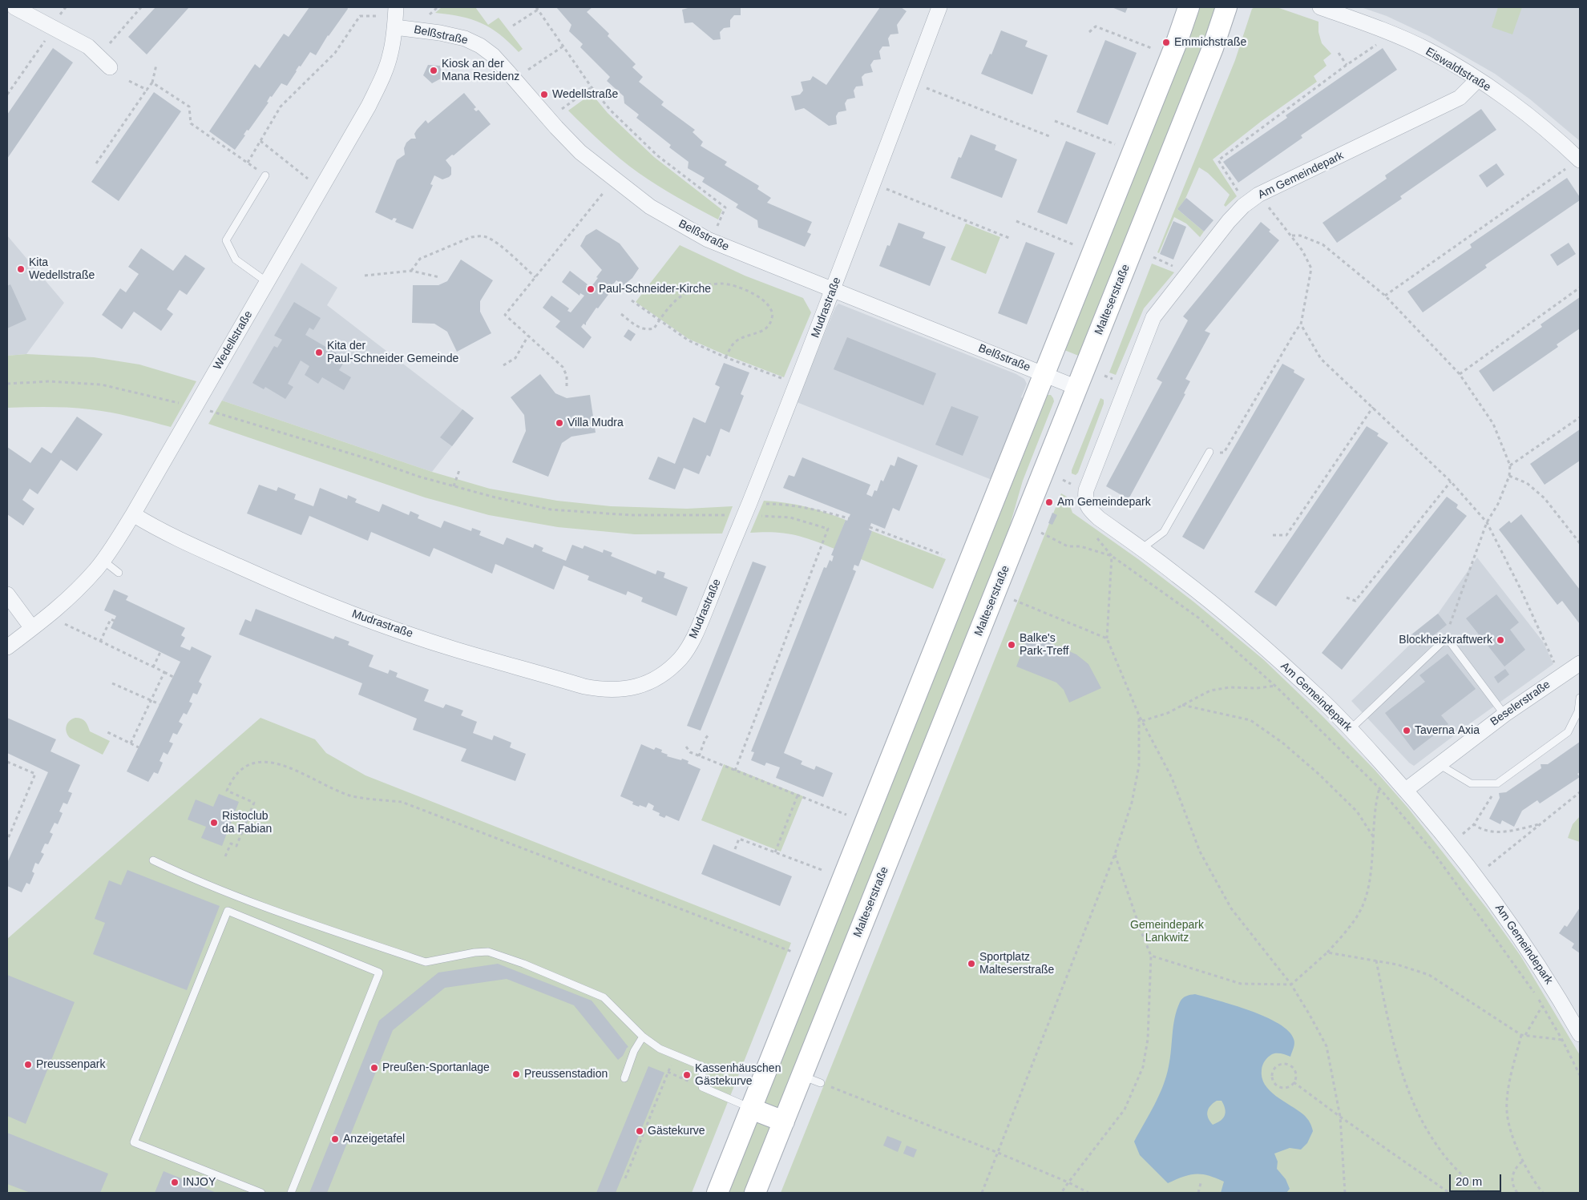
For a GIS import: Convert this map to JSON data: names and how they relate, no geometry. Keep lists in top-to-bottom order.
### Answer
{
  "streets": {
    "main road": ["Malteserstraße"],
    "street": [
      "Belßstraße",
      "Eiswaldtstraße",
      "Am Gemeindepark",
      "Mudrastraße",
      "Wedellstraße",
      "Beselerstraße"
    ]
  },
  "crossings": [
    ["Belßstraße", "Malteserstraße"],
    ["Belßstraße", "Mudrastraße"],
    ["Belßstraße", "Wedellstraße"],
    ["Eiswaldtstraße", "Am Gemeindepark"],
    ["Am Gemeindepark", "Beselerstraße"],
    ["Mudrastraße", "Wedellstraße"]
  ],
  "parks": ["Gemeindepark Lankwitz"],
  "places": [
    "Emmichstraße",
    "Kiosk an der Mana Residenz",
    "Wedellstraße",
    "Kita Wedellstraße",
    "Paul-Schneider-Kirche",
    "Kita der Paul-Schneider Gemeinde",
    "Villa Mudra",
    "Am Gemeindepark",
    "Blockheizkraftwerk",
    "Balke's Park-Treff",
    "Taverna Axia",
    "Ristoclub da Fabian",
    "Sportplatz Malteserstraße",
    "Preussenpark",
    "Preußen-Sportanlage",
    "Preussenstadion",
    "Kassenhäuschen Gästekurve",
    "Gästekurve",
    "Anzeigetafel",
    "INJOY"
  ],
  "scale_bar": "20 m"
}
